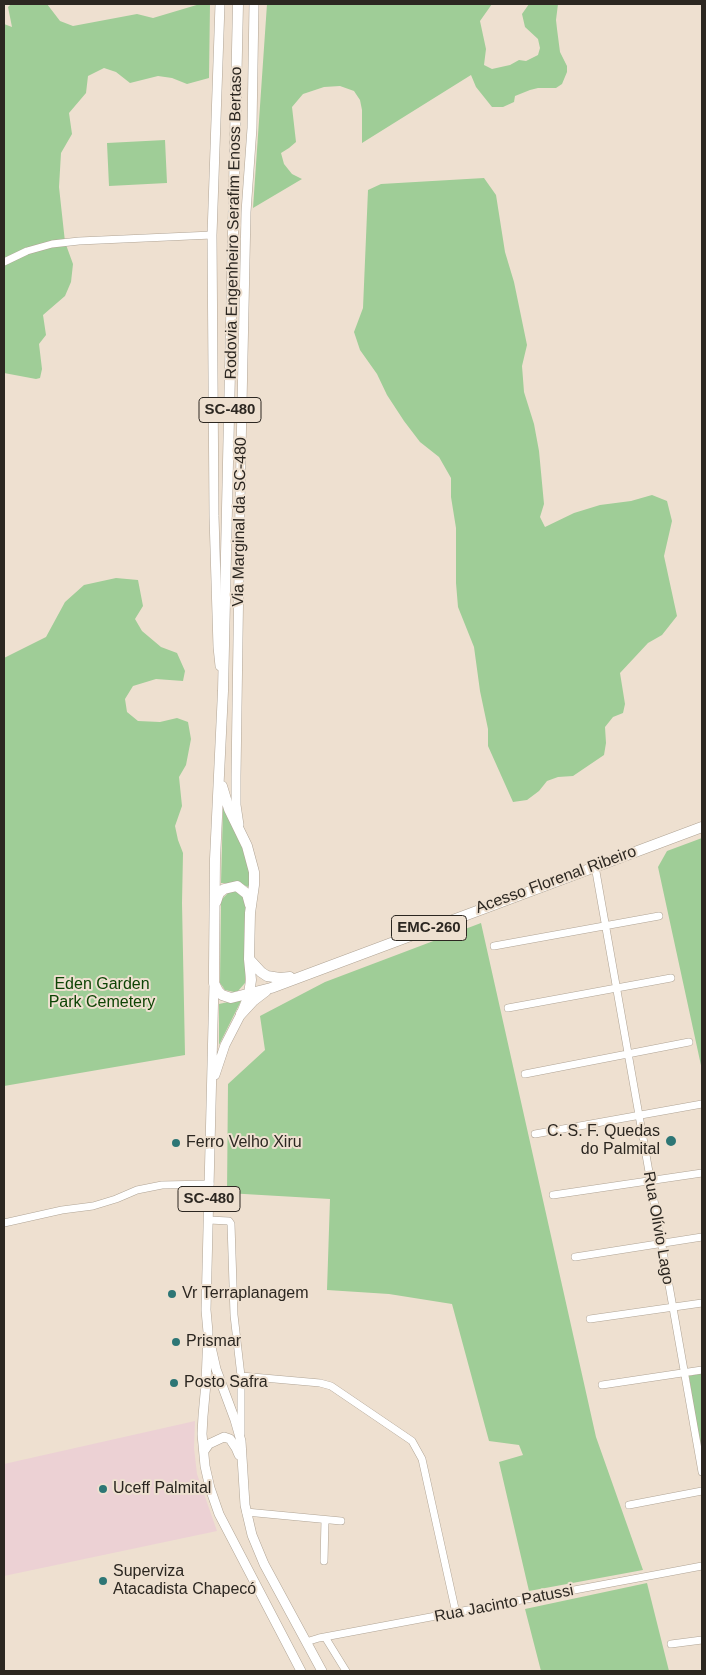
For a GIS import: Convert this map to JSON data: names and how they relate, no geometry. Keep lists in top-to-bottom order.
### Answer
{
  "streets": {
    "highway": [
      "Rodovia Engenheiro Serafim Enoss Bertaso",
      "SC-480",
      "Acesso Florenal Ribeiro",
      "EMC-260"
    ],
    "main road": ["Via Marginal da SC-480"],
    "street": ["Rua Olívio Lago", "Rua Jacinto Patussi"]
  },
  "crossings": [
    ["Rodovia Engenheiro Serafim Enoss Bertaso", "SC-480"],
    ["Rodovia Engenheiro Serafim Enoss Bertaso", "Via Marginal da SC-480"],
    ["Rodovia Engenheiro Serafim Enoss Bertaso", "Acesso Florenal Ribeiro"],
    ["Rodovia Engenheiro Serafim Enoss Bertaso", "Rua Jacinto Patussi"],
    ["SC-480", "Acesso Florenal Ribeiro"],
    ["Acesso Florenal Ribeiro", "Rua Olívio Lago"]
  ],
  "parks": ["Eden Garden Park Cemetery"],
  "places": [
    "C. S. F. Quedas do Palmital",
    "Ferro Velho Xiru",
    "Vr Terraplanagem",
    "Prismar",
    "Posto Safra",
    "Uceff Palmital",
    "Superviza Atacadista Chapecó"
  ]
}
